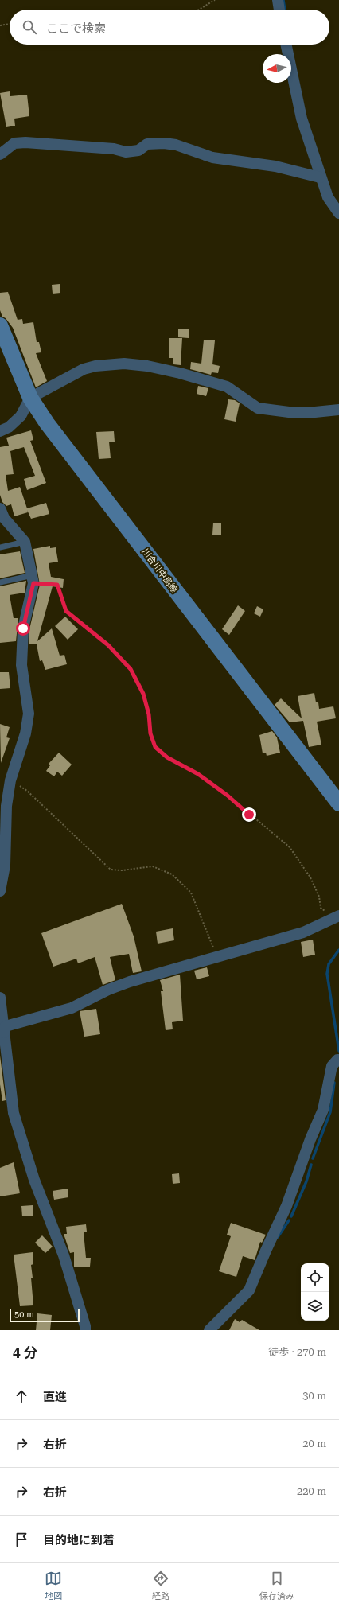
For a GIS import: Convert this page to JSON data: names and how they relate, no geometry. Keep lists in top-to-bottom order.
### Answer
{
  "streets": {
    "main road": ["川合川中島線"]
  },
  "scale_bar": "50 m",
  "north": "left",
  "page": {
    "search": "ここで検索",
    "scale": "50 m",
    "heading": ["4 分", "徒歩 · 270 m"],
    "list": [
      ["直進", "30 m"],
      ["右折", "20 m"],
      ["右折", "220 m"],
      "目的地に到着"
    ],
    "nav": ["地図", "経路", "保存済み"]
  }
}
